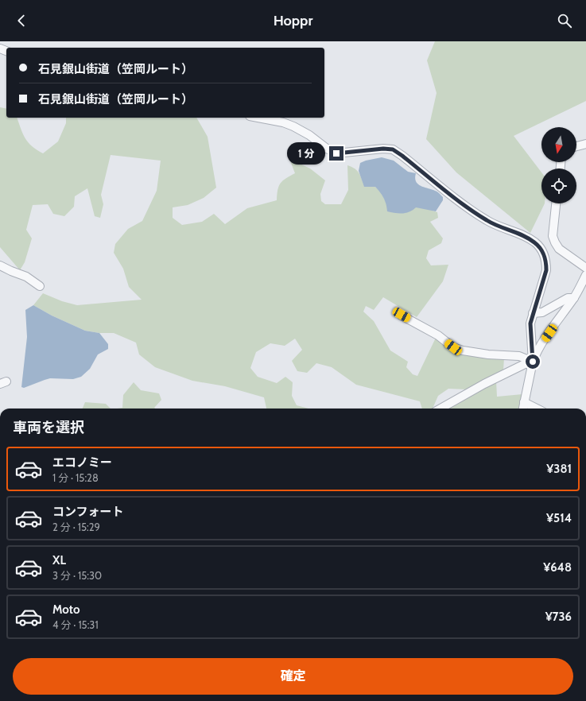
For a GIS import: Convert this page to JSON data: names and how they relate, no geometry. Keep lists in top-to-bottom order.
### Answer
{
  "north": "bottom",
  "page": {
    "header": "Hoppr",
    "banner": ["石見銀山街道（笠岡ルート）", "石見銀山街道（笠岡ルート）"],
    "bubble": "1 分",
    "heading": "車両を選択",
    "list": [
      {
        "name": "エコノミー",
        "note": "1 分 · 15:28",
        "value": "¥381"
      },
      {
        "name": "コンフォート",
        "note": "2 分 · 15:29",
        "value": "¥514"
      },
      {
        "name": "XL",
        "note": "3 分 · 15:30",
        "value": "¥648"
      },
      {
        "name": "Moto",
        "note": "4 分 · 15:31",
        "value": "¥736"
      }
    ],
    "buttons": "確定"
  }
}
